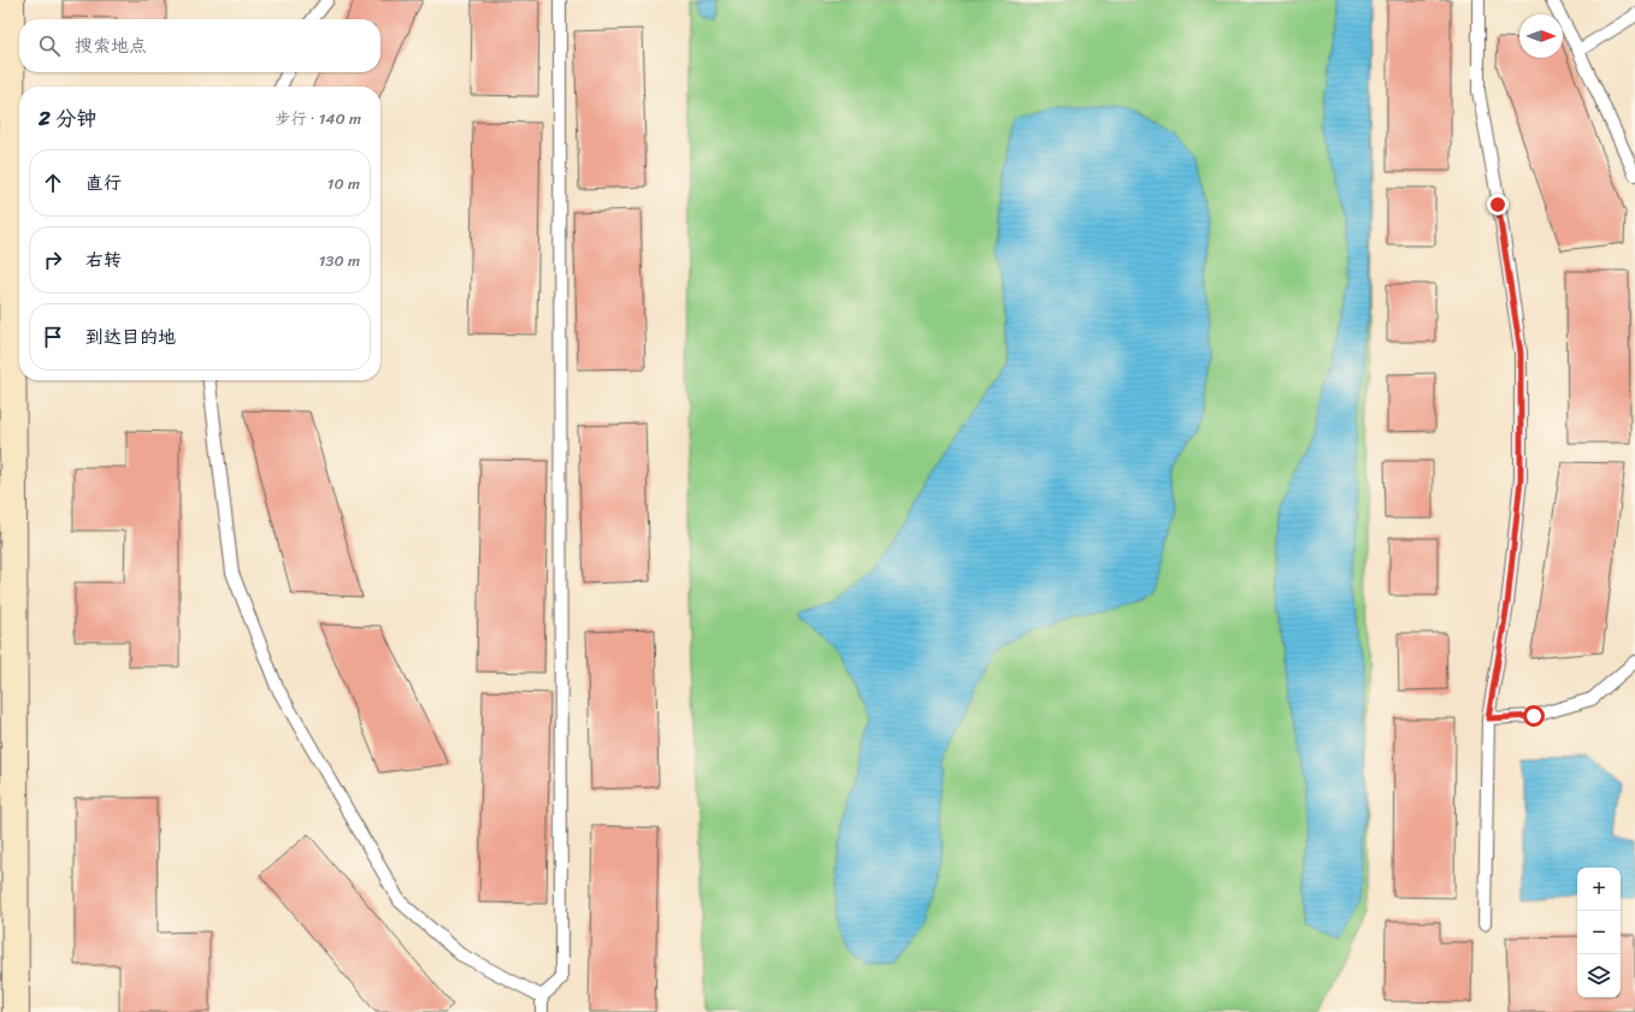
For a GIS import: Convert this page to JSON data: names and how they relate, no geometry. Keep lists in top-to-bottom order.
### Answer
{
  "north": "right",
  "page": {
    "search": "搜索地点",
    "heading": ["2 分钟", "步行 · 140 m"],
    "list": [
      ["直行", "10 m"],
      ["右转", "130 m"],
      "到达目的地"
    ],
    "map_buttons": ["+", "−"]
  }
}
